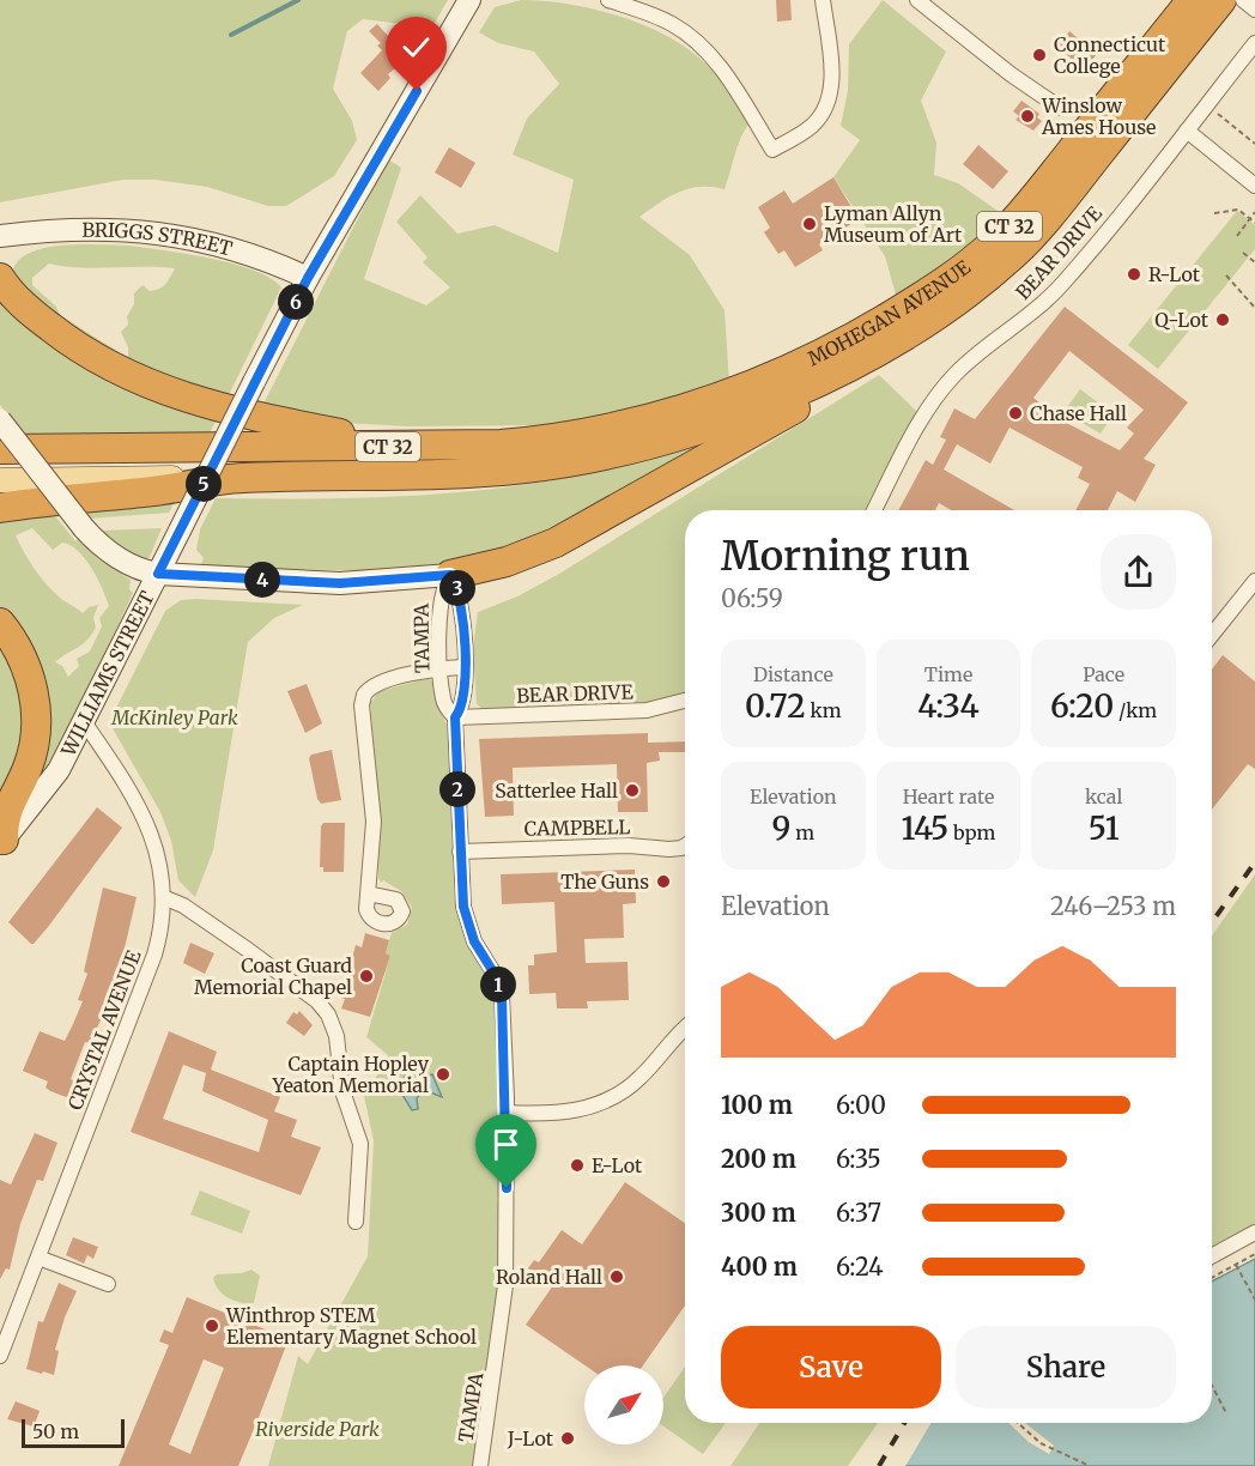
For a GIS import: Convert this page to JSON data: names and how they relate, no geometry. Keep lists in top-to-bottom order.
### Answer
{
  "streets": {
    "highway": ["CT 32", "MOHEGAN AVENUE"],
    "main road": ["BRIGGS STREET", "WILLIAMS STREET"],
    "street": [
      "BEAR DRIVE",
      "TAMPA",
      "CAMPBELL",
      "CRYSTAL AVENUE"
    ]
  },
  "crossings": [
    ["CT 32", "MOHEGAN AVENUE"],
    ["BRIGGS STREET", "WILLIAMS STREET"],
    ["BEAR DRIVE", "TAMPA"],
    ["TAMPA", "CAMPBELL"],
    ["WILLIAMS STREET", "CRYSTAL AVENUE"]
  ],
  "parks": ["McKinley Park", "Riverside Park"],
  "places": [
    "Connecticut College",
    "Winslow Ames House",
    "Lyman Allyn Museum of Art",
    "R-Lot",
    "Q-Lot",
    "Chase Hall",
    "Satterlee Hall",
    "The Guns",
    "Coast Guard Memorial Chapel",
    "Captain Hopley Yeaton Memorial",
    "E-Lot",
    "Roland Hall",
    "Winthrop STEM Elementary Magnet School",
    "J-Lot"
  ],
  "scale_bar": "50 m",
  "north": "top right",
  "page": {
    "pins": [
      "6",
      "5",
      "4",
      "3",
      "2",
      "1"
    ],
    "heading": ["Morning run", "06:59"],
    "stats": [
      ["Distance", "0.72 km"],
      ["Time", "4:34"],
      ["Pace", "6:20 /km"],
      ["Elevation", "9 m"],
      ["Heart rate", "145 bpm"],
      ["kcal", "51"]
    ],
    "chart": ["Elevation", "246–253 m"],
    "list": [
      {
        "name": "100 m",
        "note": "6:00"
      },
      {
        "name": "200 m",
        "note": "6:35"
      },
      {
        "name": "300 m",
        "note": "6:37"
      },
      {
        "name": "400 m",
        "note": "6:24"
      }
    ],
    "buttons": ["Save", "Share"],
    "scale": "50 m"
  }
}
